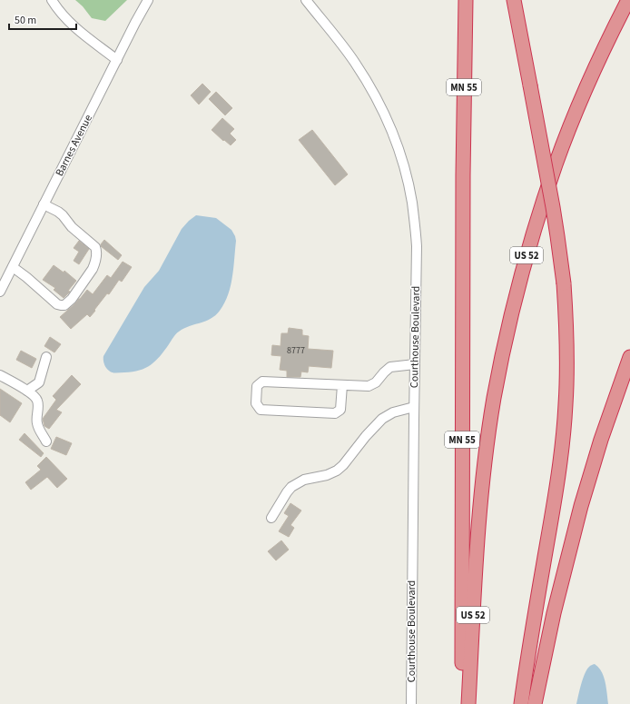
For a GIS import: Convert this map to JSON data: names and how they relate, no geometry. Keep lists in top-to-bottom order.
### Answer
{
  "streets": {
    "highway": ["MN 55", "US 52"],
    "street": ["Barnes Avenue", "Courthouse Boulevard"]
  },
  "house_numbers": ["8777"],
  "scale_bar": "50 m"
}
